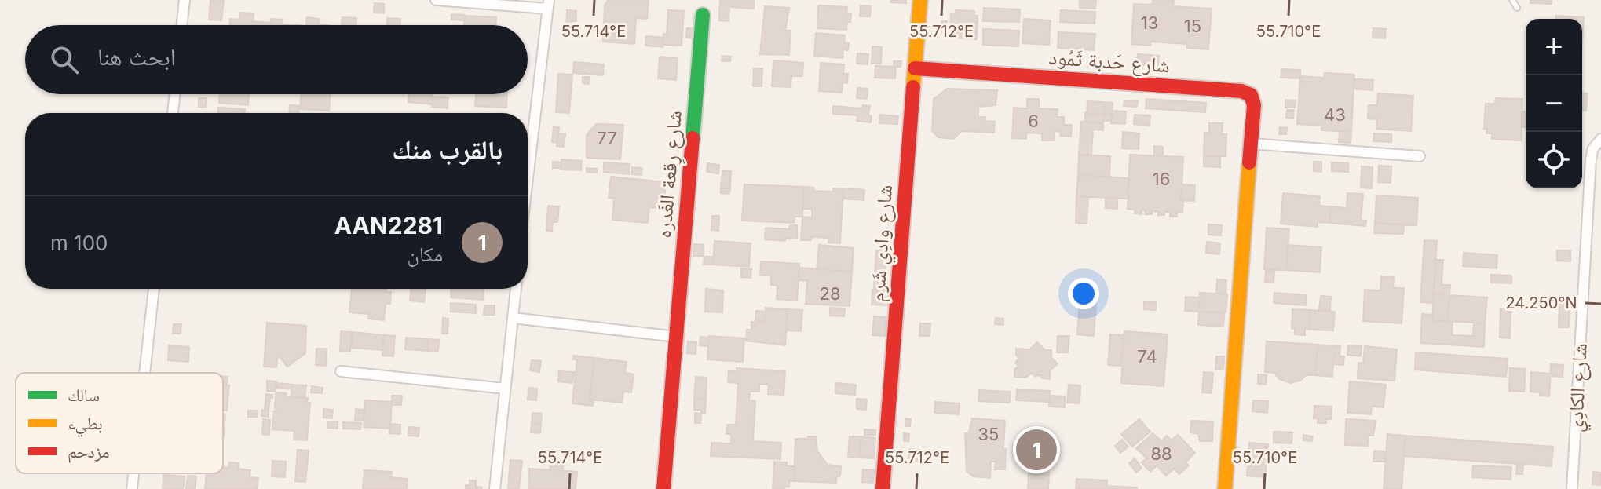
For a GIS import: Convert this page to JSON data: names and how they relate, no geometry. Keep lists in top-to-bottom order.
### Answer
{
  "streets": {
    "street": [
      "شارع حَدبة ثَمُود",
      "شارع رِقعة الغَدره",
      "شارع وادِي شَرم",
      "شارع الكادِي"
    ]
  },
  "crossings": [
    ["شارع حَدبة ثَمُود", "شارع وادِي شَرم"]
  ],
  "house_numbers": [
    "13",
    "15",
    "43",
    "6",
    "77",
    "16",
    "28",
    "74",
    "35",
    "88"
  ],
  "legend": ["سالك", "بطيء", "مزدحم"],
  "page": {
    "map_buttons": ["+", "−"],
    "search": "ابحث هنا",
    "heading": "بالقرب منك",
    "list": [
      {
        "mark": "1",
        "name": "AAN2281",
        "note": "مكان",
        "value": "100 m"
      }
    ],
    "pins": "1"
  },
  "coordinates": [
    "55.714°E",
    "55.712°E",
    "55.710°E",
    "24.250°N"
  ]
}
